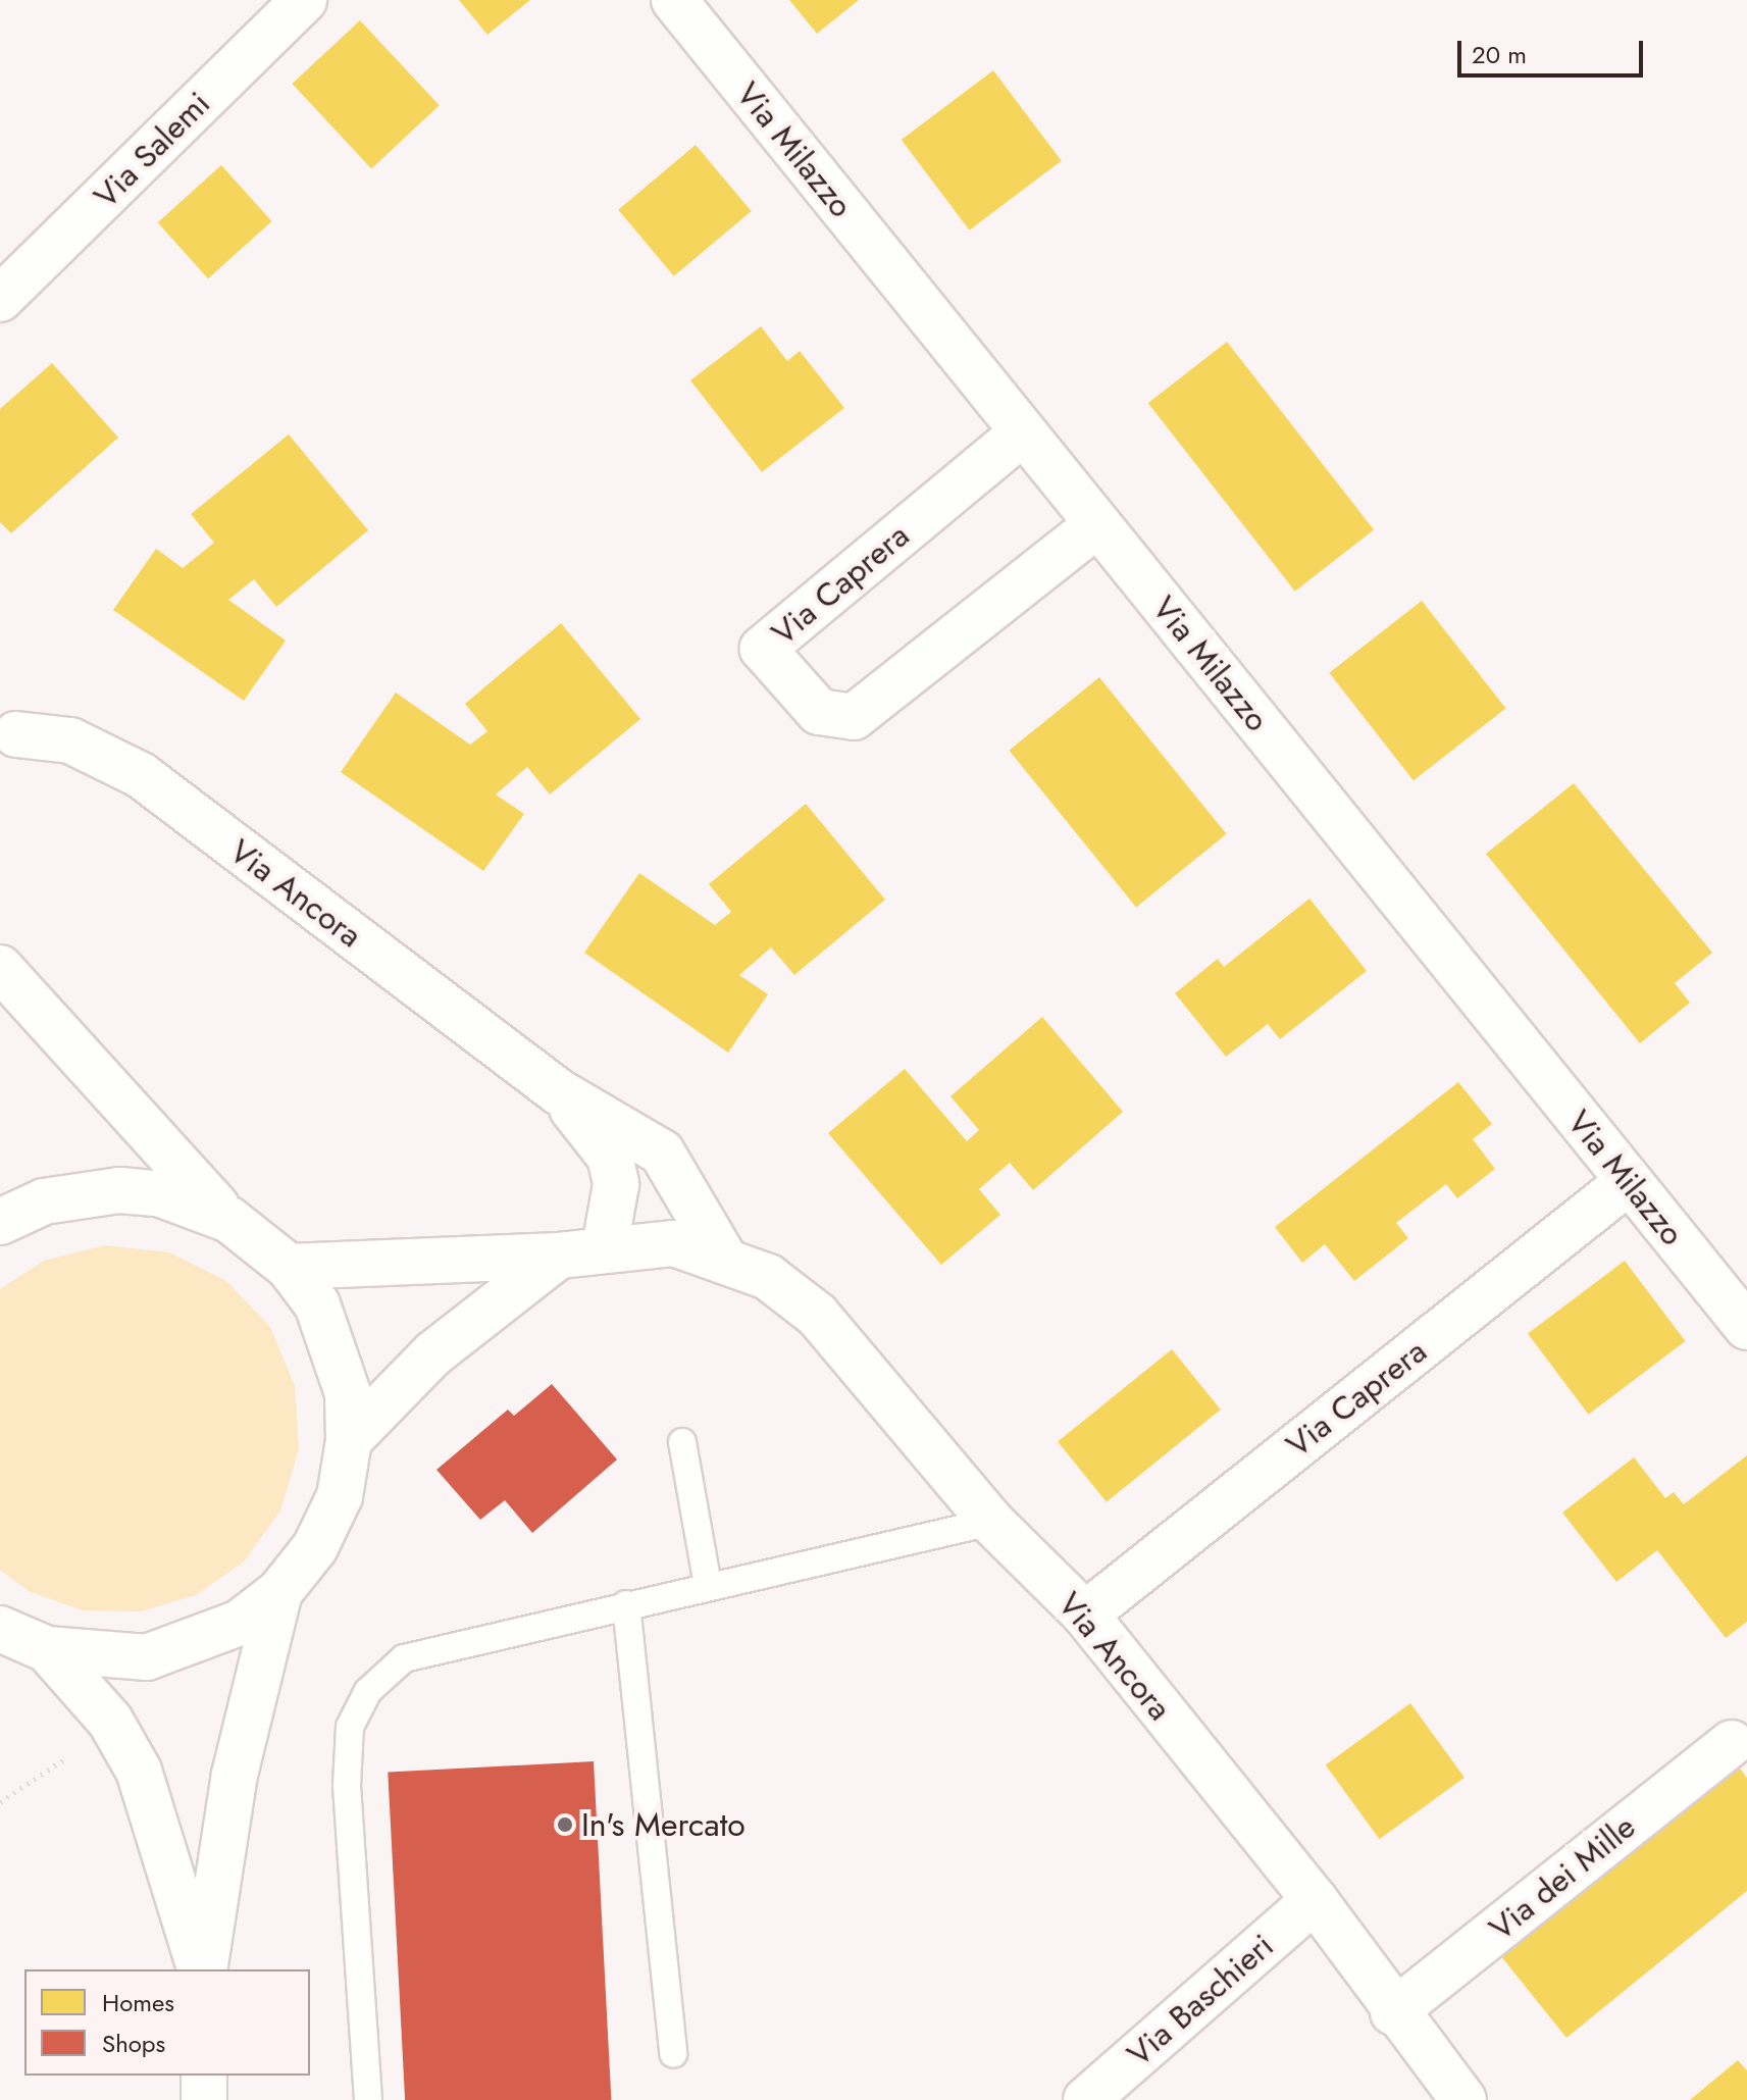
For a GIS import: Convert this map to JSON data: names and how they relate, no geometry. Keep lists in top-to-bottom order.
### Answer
{
  "streets": {
    "street": [
      "Via Salemi",
      "Via Milazzo",
      "Via Caprera",
      "Via Ancora",
      "Via dei Mille",
      "Via Baschieri"
    ]
  },
  "crossings": [
    ["Via Milazzo", "Via Caprera"],
    ["Via Caprera", "Via Ancora"],
    ["Via Ancora", "Via dei Mille"],
    ["Via Ancora", "Via Baschieri"]
  ],
  "places": ["In's Mercato"],
  "legend": ["Homes", "Shops"],
  "scale_bar": "20 m"
}
